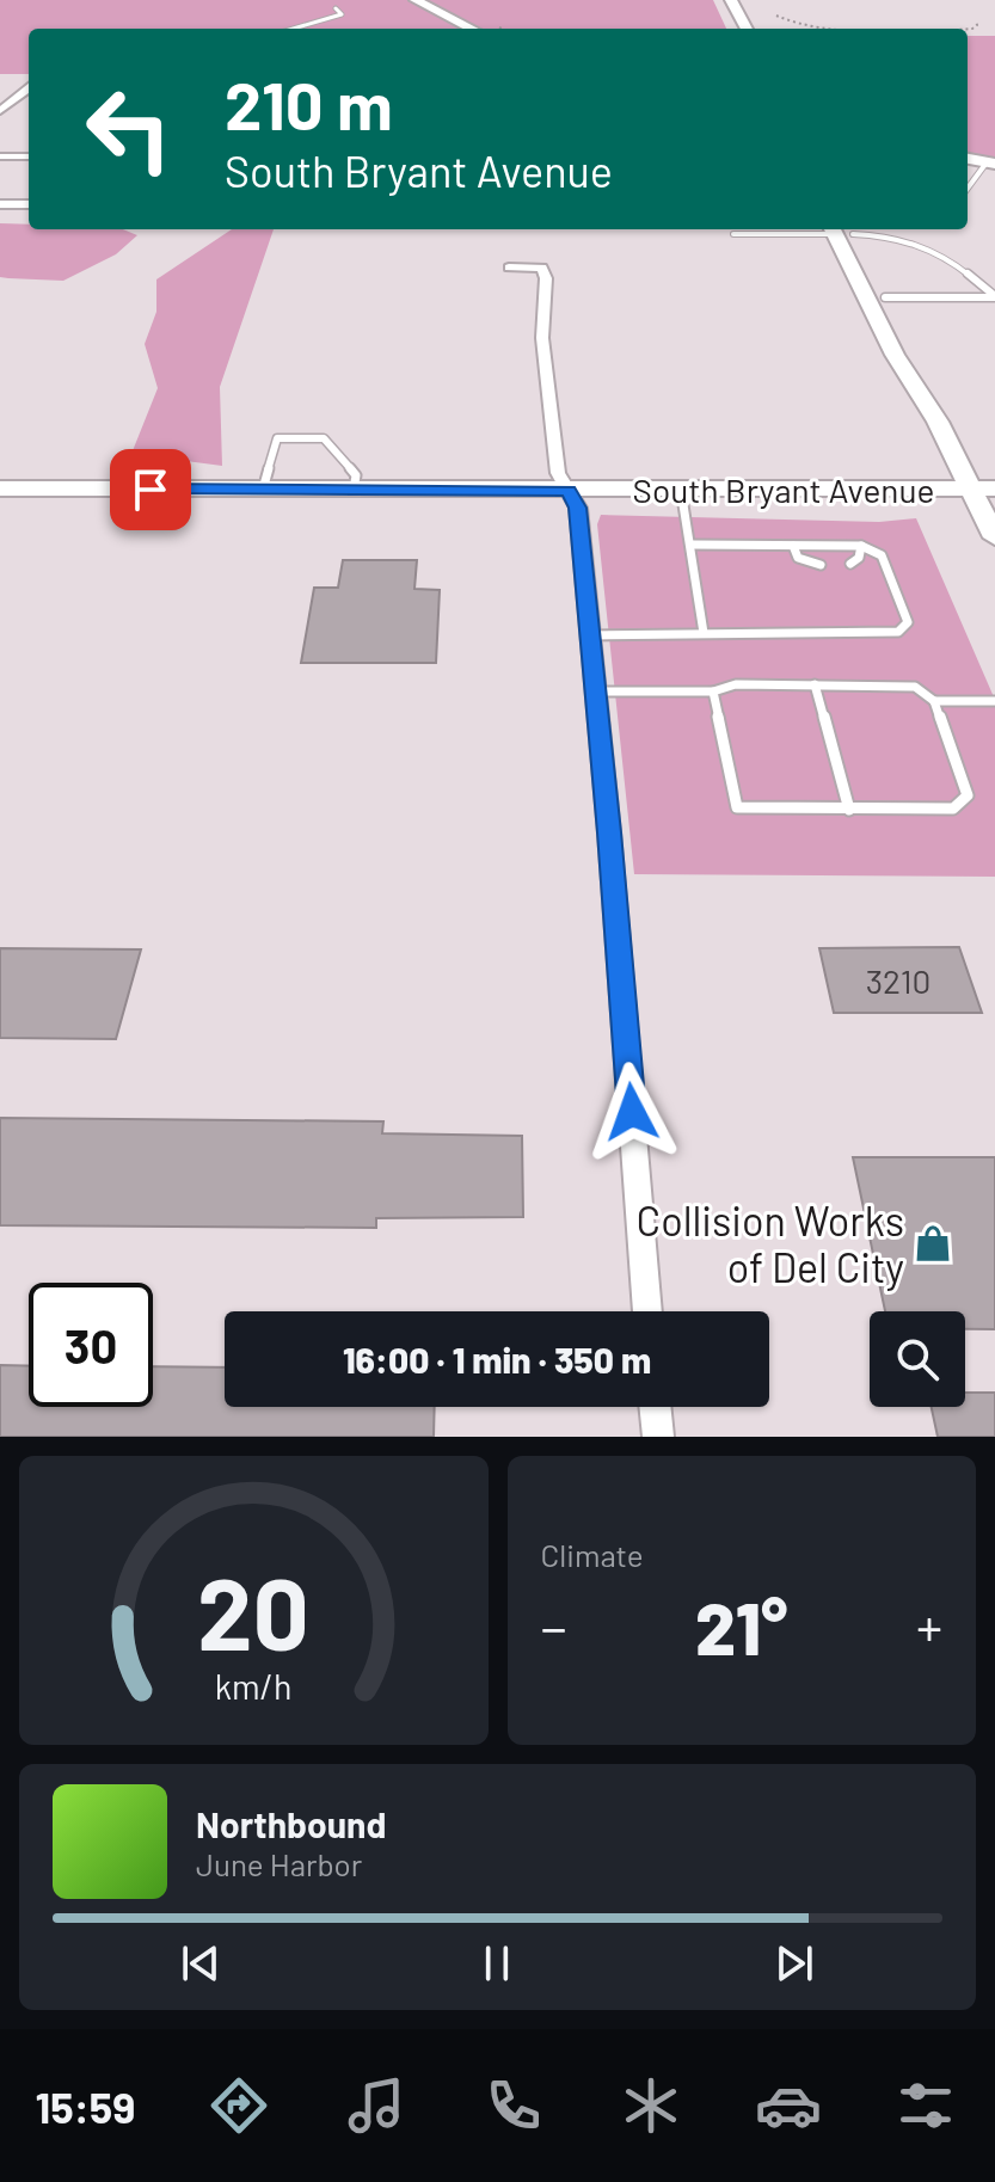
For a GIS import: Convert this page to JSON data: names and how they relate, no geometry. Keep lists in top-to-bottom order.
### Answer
{
  "streets": {
    "main road": ["South Bryant Avenue"]
  },
  "places": {
    "shop": ["Collision Works of Del City"]
  },
  "house_numbers": ["3210"],
  "page": {
    "turn": ["210 m", "South Bryant Avenue"],
    "limit": "30",
    "trip": "16:00 · 1 min · 350 m",
    "tile": "Climate",
    "heat": ["−", "21°", "+"],
    "song": ["Northbound", "June Harbor"],
    "tabs": "15:59",
    "gauge": ["20", "km/h"]
  }
}
